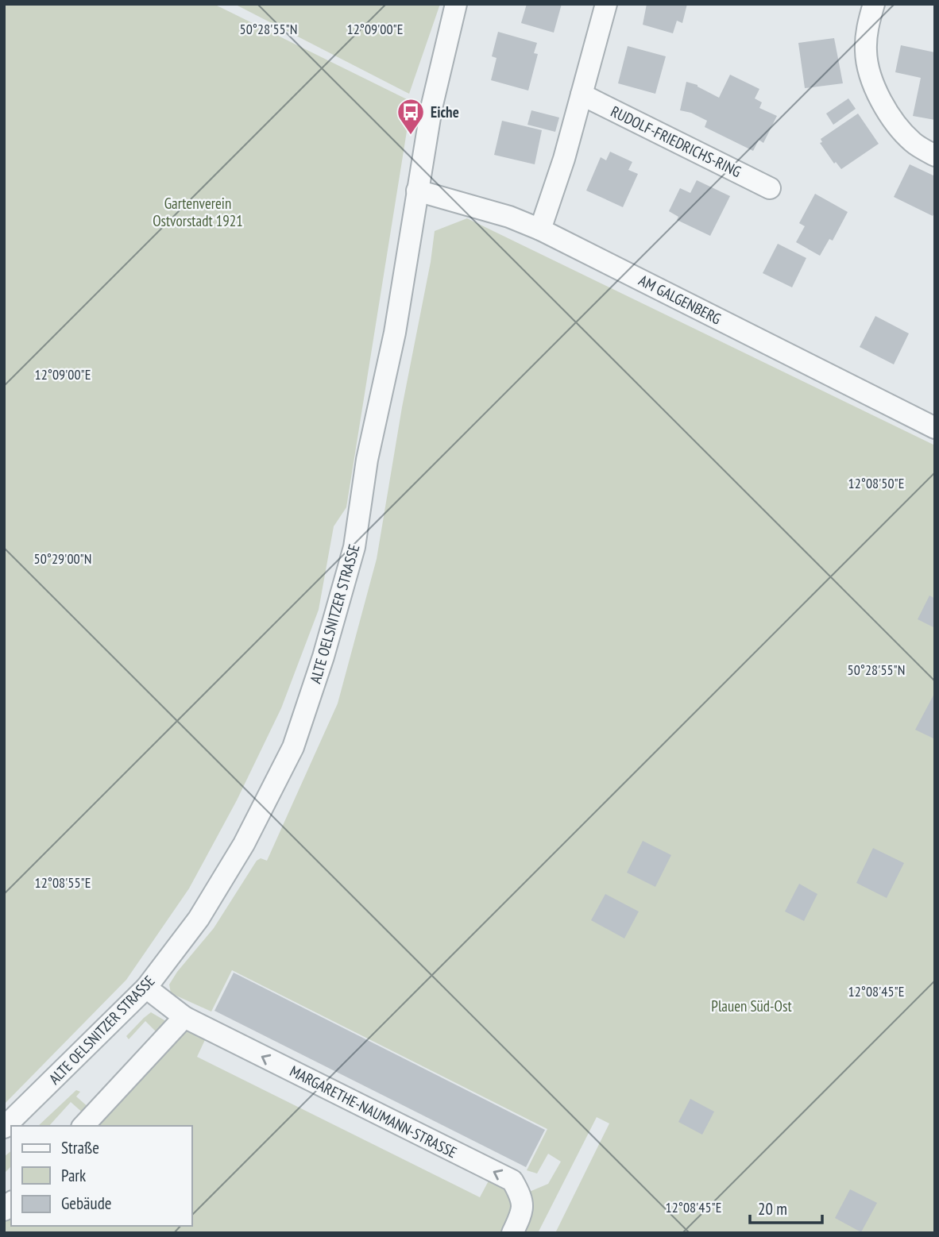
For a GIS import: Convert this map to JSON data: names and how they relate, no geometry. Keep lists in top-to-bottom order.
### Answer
{
  "streets": {
    "street": [
      "RUDOLF-FRIEDRICHS-RING",
      "AM GALGENBERG",
      "ALTE OELSNITZER STRASSE",
      "MARGARETHE-NAUMANN-STRASSE"
    ]
  },
  "crossings": [
    ["AM GALGENBERG", "ALTE OELSNITZER STRASSE"],
    ["ALTE OELSNITZER STRASSE", "MARGARETHE-NAUMANN-STRASSE"]
  ],
  "one_way": ["MARGARETHE-NAUMANN-STRASSE"],
  "parks": ["Gartenverein Ostvorstadt 1921", "Plauen Süd-Ost"],
  "places": {
    "bus stop": ["Eiche"]
  },
  "legend": ["Straße", "Park", "Gebäude"],
  "scale_bar": "20 m",
  "coordinates": [
    "50°28'55\"N",
    "12°09'00\"E",
    "12°08'50\"E",
    "50°29'00\"N",
    "12°08'55\"E",
    "12°08'45\"E"
  ]
}
